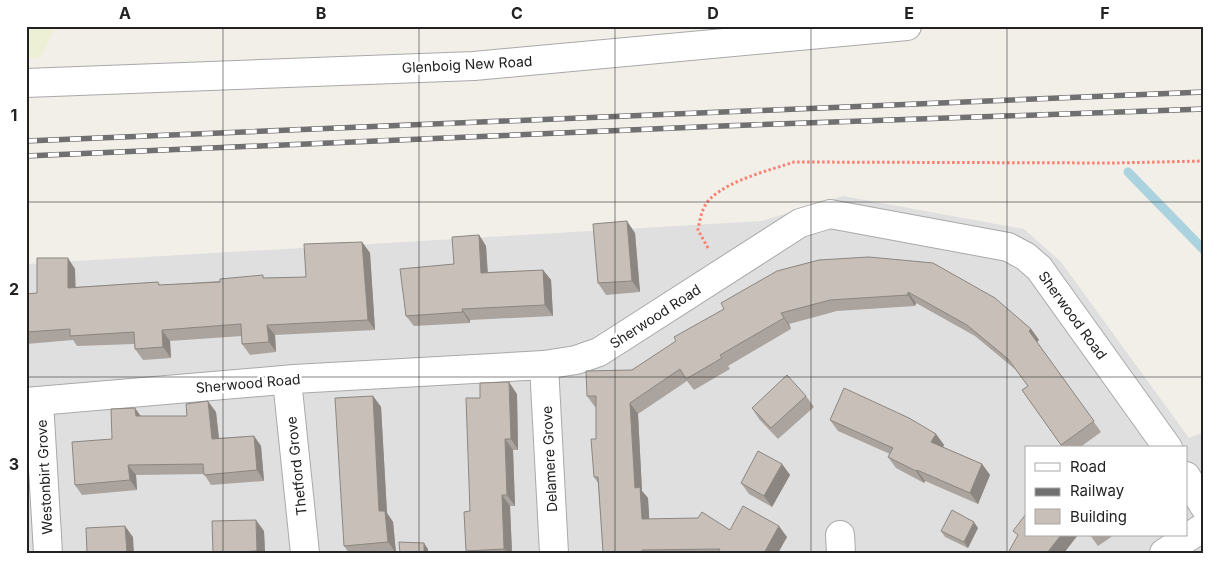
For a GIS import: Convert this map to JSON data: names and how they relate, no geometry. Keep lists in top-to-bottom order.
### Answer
{
  "streets": {
    "street": [
      "Glenboig New Road",
      "Sherwood Road",
      "Delamere Grove",
      "Thetford Grove",
      "Westonbirt Grove"
    ]
  },
  "crossings": [
    ["Sherwood Road", "Delamere Grove"],
    ["Sherwood Road", "Thetford Grove"],
    ["Sherwood Road", "Westonbirt Grove"]
  ],
  "legend": ["Road", "Railway", "Building"],
  "grid": {
    "columns": [
      "A",
      "B",
      "C",
      "D",
      "E",
      "F"
    ],
    "rows": ["1", "2", "3"]
  }
}
